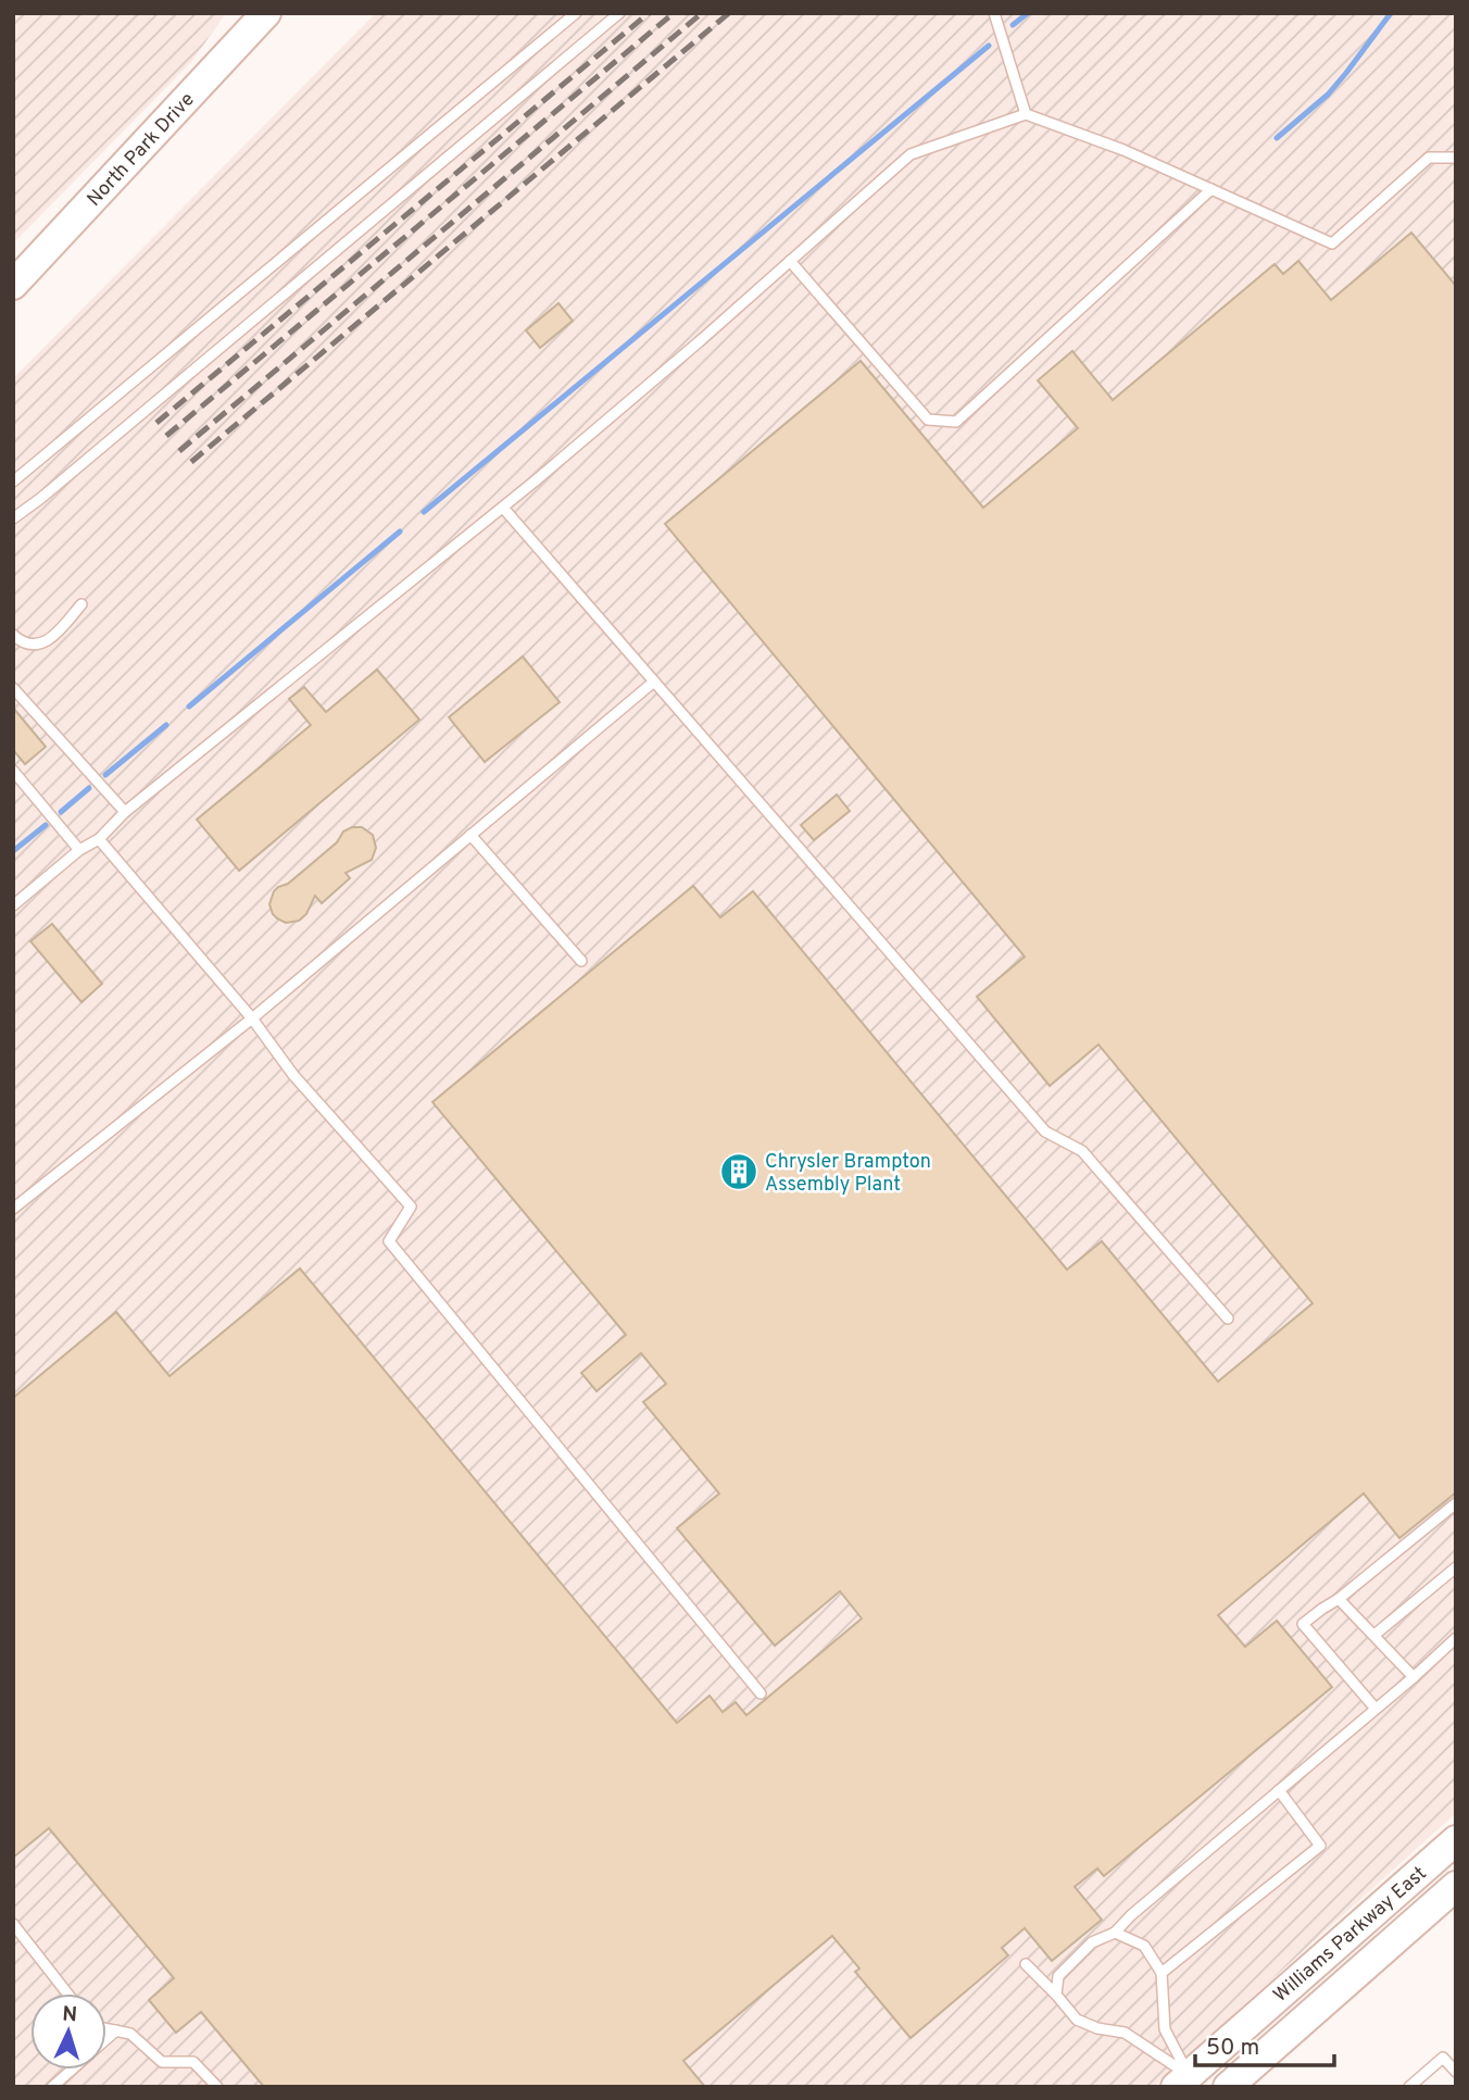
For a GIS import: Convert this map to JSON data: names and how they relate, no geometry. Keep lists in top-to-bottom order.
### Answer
{
  "streets": {
    "main road": ["North Park Drive", "Williams Parkway East"]
  },
  "places": {
    "building": ["Chrysler Brampton Assembly Plant"]
  },
  "scale_bar": "50 m",
  "north": "top"
}
